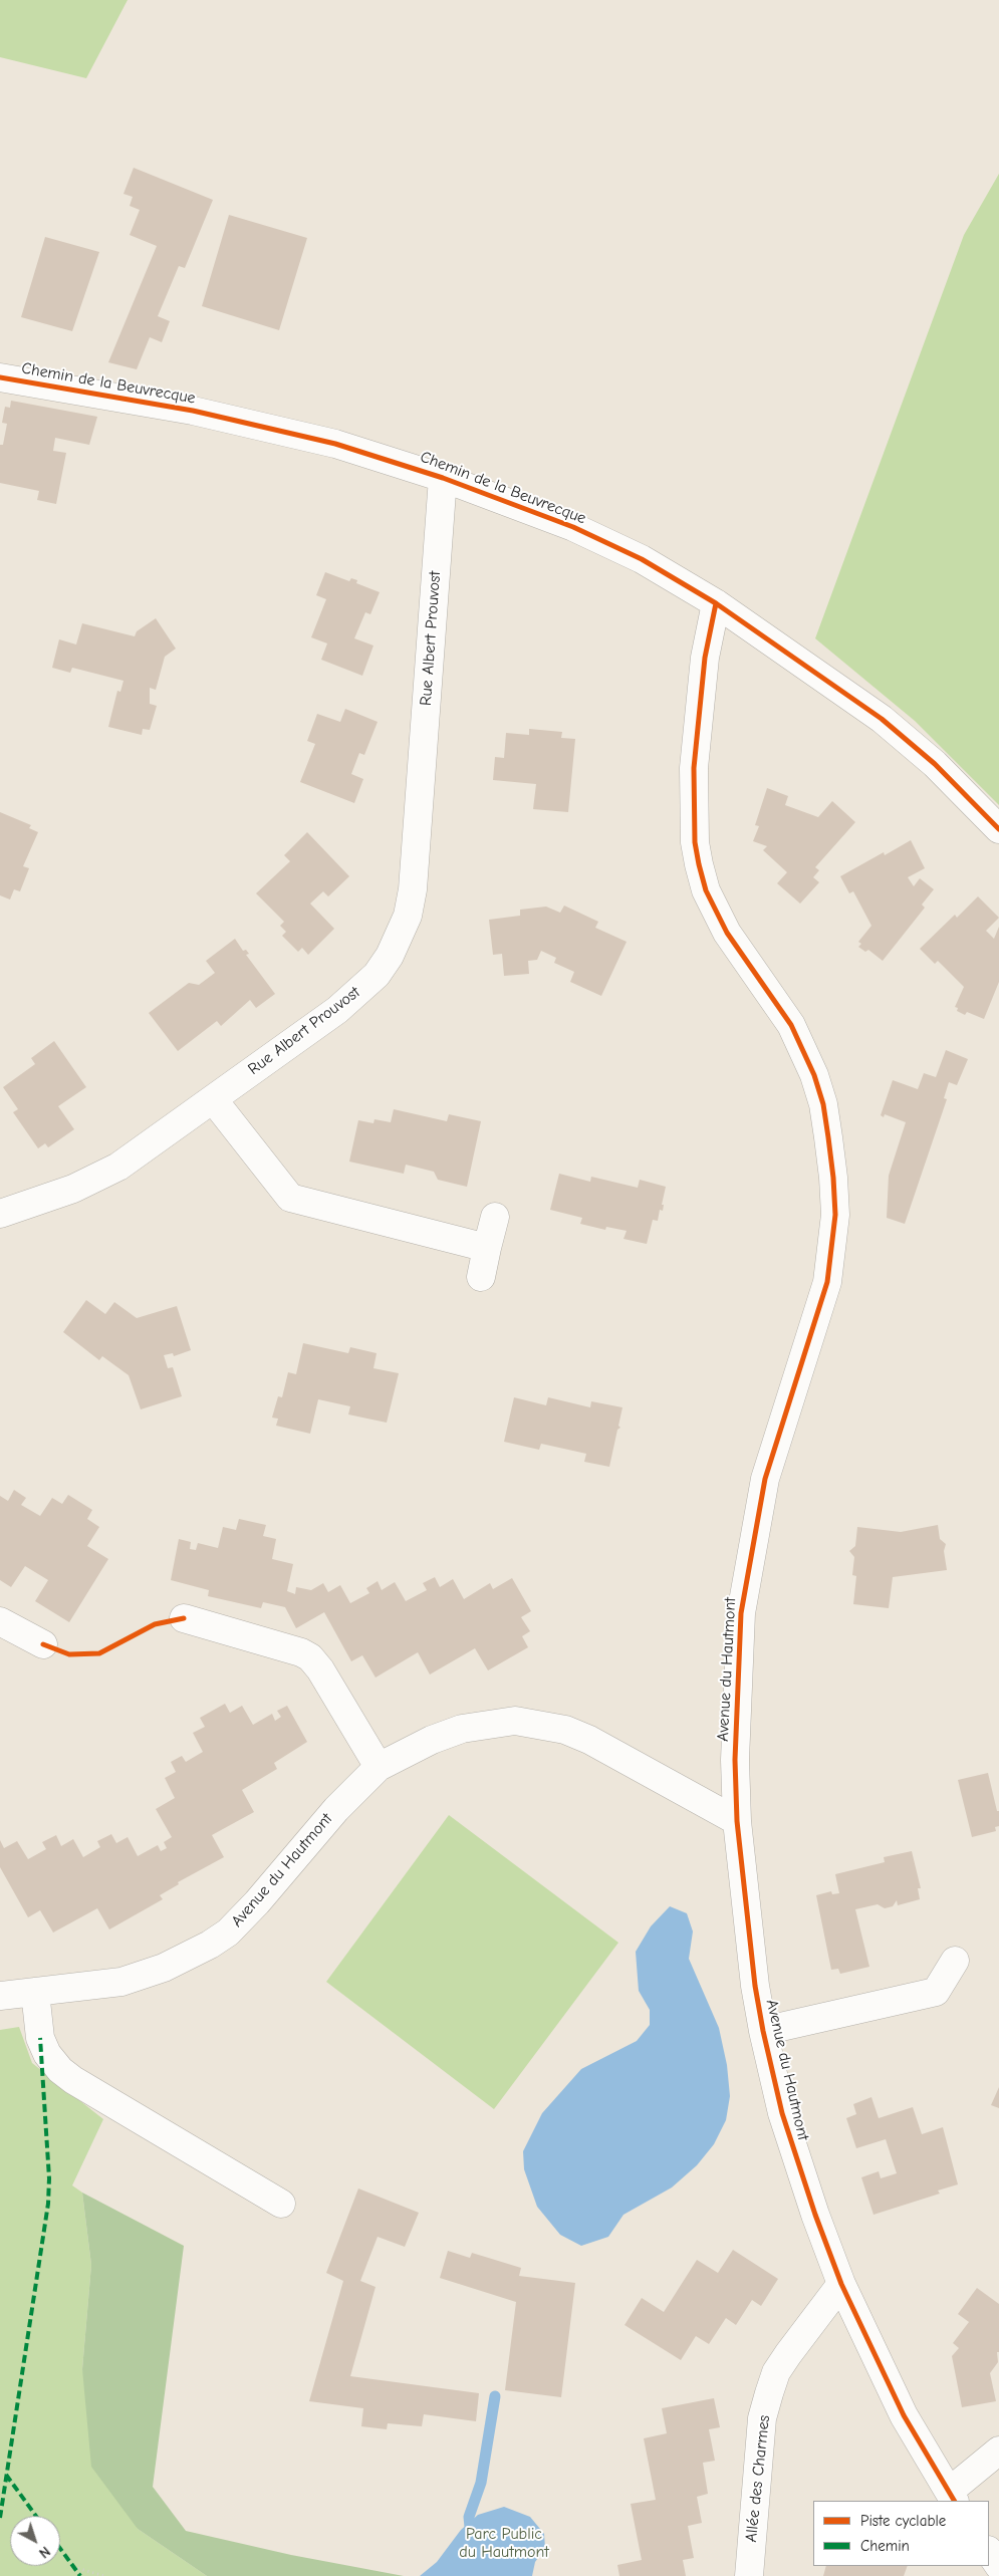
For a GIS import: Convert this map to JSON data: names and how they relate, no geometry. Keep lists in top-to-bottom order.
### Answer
{
  "streets": {
    "street": [
      "Chemin de la Beuvrecque",
      "Rue Albert Prouvost",
      "Avenue du Hautmont",
      "Allée des Charmes"
    ]
  },
  "crossings": [
    ["Chemin de la Beuvrecque", "Rue Albert Prouvost"],
    ["Chemin de la Beuvrecque", "Avenue du Hautmont"],
    ["Avenue du Hautmont", "Allée des Charmes"]
  ],
  "parks": ["Parc Public du Hautmont"],
  "legend": ["Piste cyclable", "Chemin"],
  "north": "bottom right"
}
